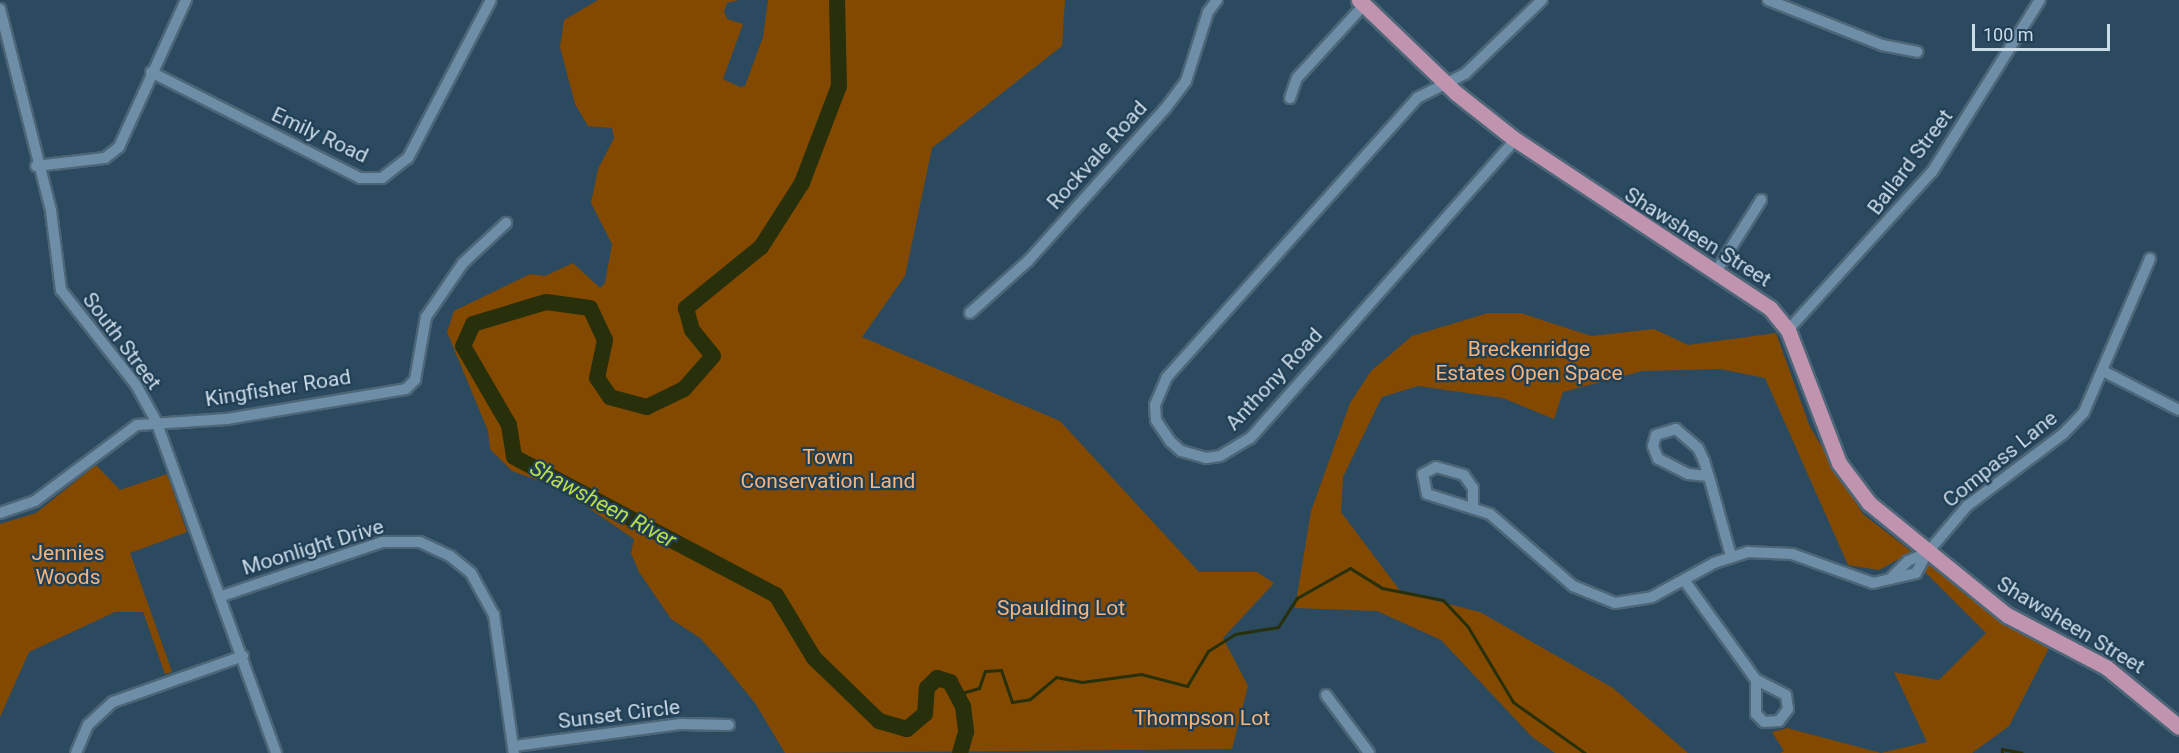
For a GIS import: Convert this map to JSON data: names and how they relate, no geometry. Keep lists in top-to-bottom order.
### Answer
{
  "streets": {
    "main road": ["Shawsheen Street"],
    "street": [
      "Emily Road",
      "Rockvale Road",
      "Ballard Street",
      "South Street",
      "Anthony Road",
      "Kingfisher Road",
      "Compass Lane",
      "Moonlight Drive",
      "Sunset Circle"
    ]
  },
  "crossings": [
    ["Ballard Street", "Shawsheen Street"],
    ["Shawsheen Street", "Anthony Road"],
    ["Shawsheen Street", "Compass Lane"],
    ["South Street", "Kingfisher Road"],
    ["South Street", "Moonlight Drive"],
    ["Moonlight Drive", "Sunset Circle"]
  ],
  "water": ["Shawsheen River"],
  "parks": [
    "Breckenridge Estates Open Space",
    "Town Conservation Land",
    "Jennies Woods",
    "Spaulding Lot",
    "Thompson Lot"
  ],
  "scale_bar": "100 m"
}
